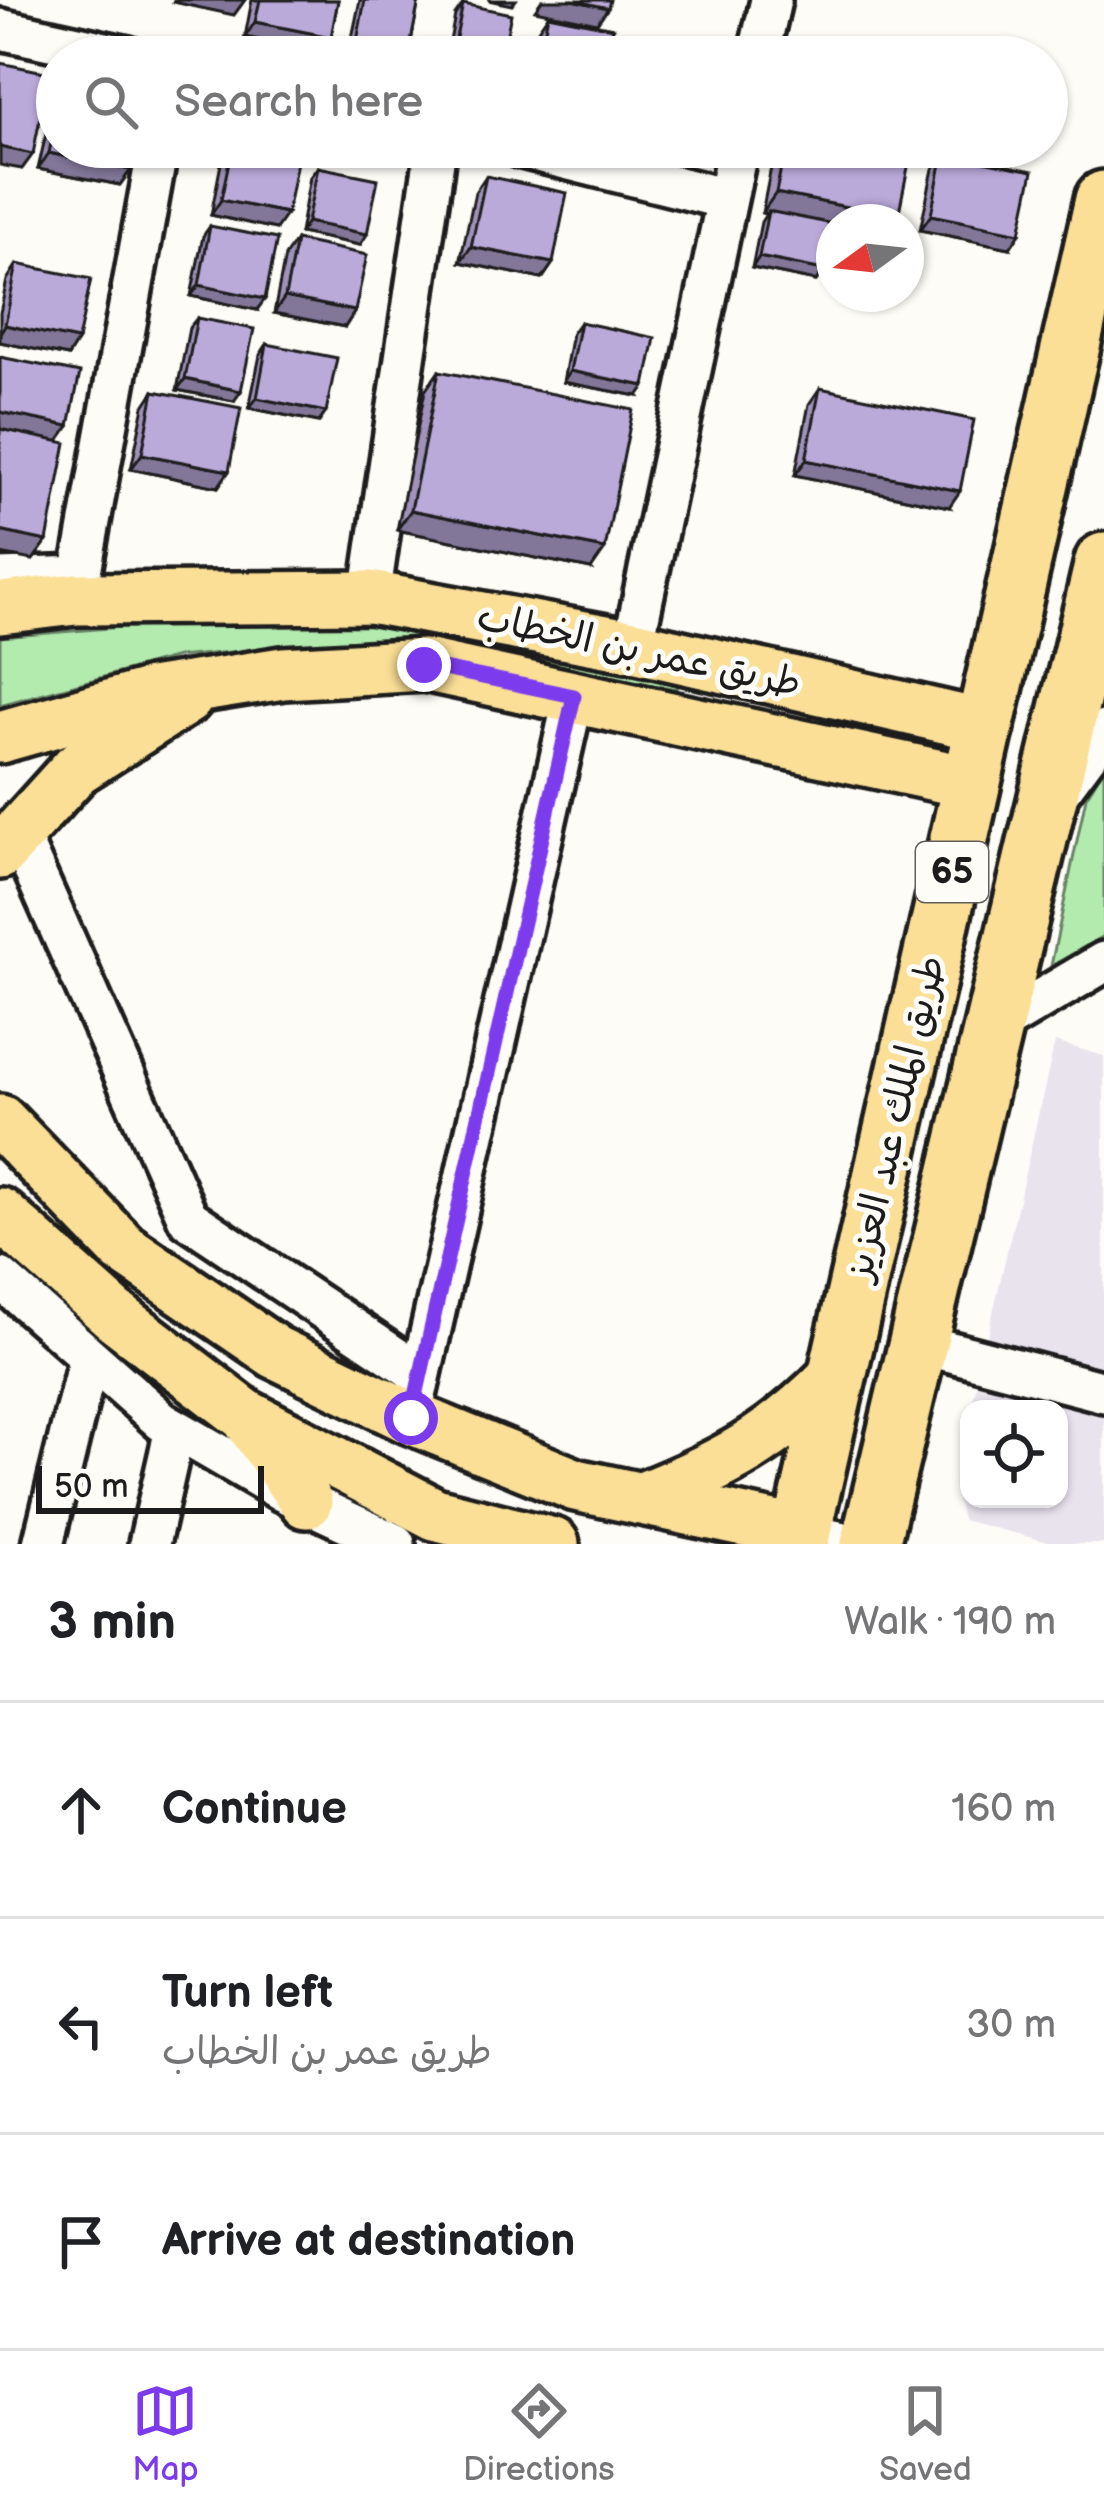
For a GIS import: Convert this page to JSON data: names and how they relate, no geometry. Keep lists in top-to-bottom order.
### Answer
{
  "streets": {
    "highway": ["65", "طريق الملك عبد العزيز"],
    "main road": ["طريق عمر بن الخطاب"]
  },
  "crossings": [
    ["طريق عمر بن الخطاب", "طريق الملك عبد العزيز"]
  ],
  "scale_bar": "50 m",
  "north": "left",
  "page": {
    "search": "Search here",
    "scale": "50 m",
    "heading": ["3 min", "Walk · 190 m"],
    "list": [
      ["Continue", "160 m"],
      ["Turn left", "طريق عمر بن الخطاب", "30 m"],
      "Arrive at destination"
    ],
    "nav": ["Map", "Directions", "Saved"]
  }
}
